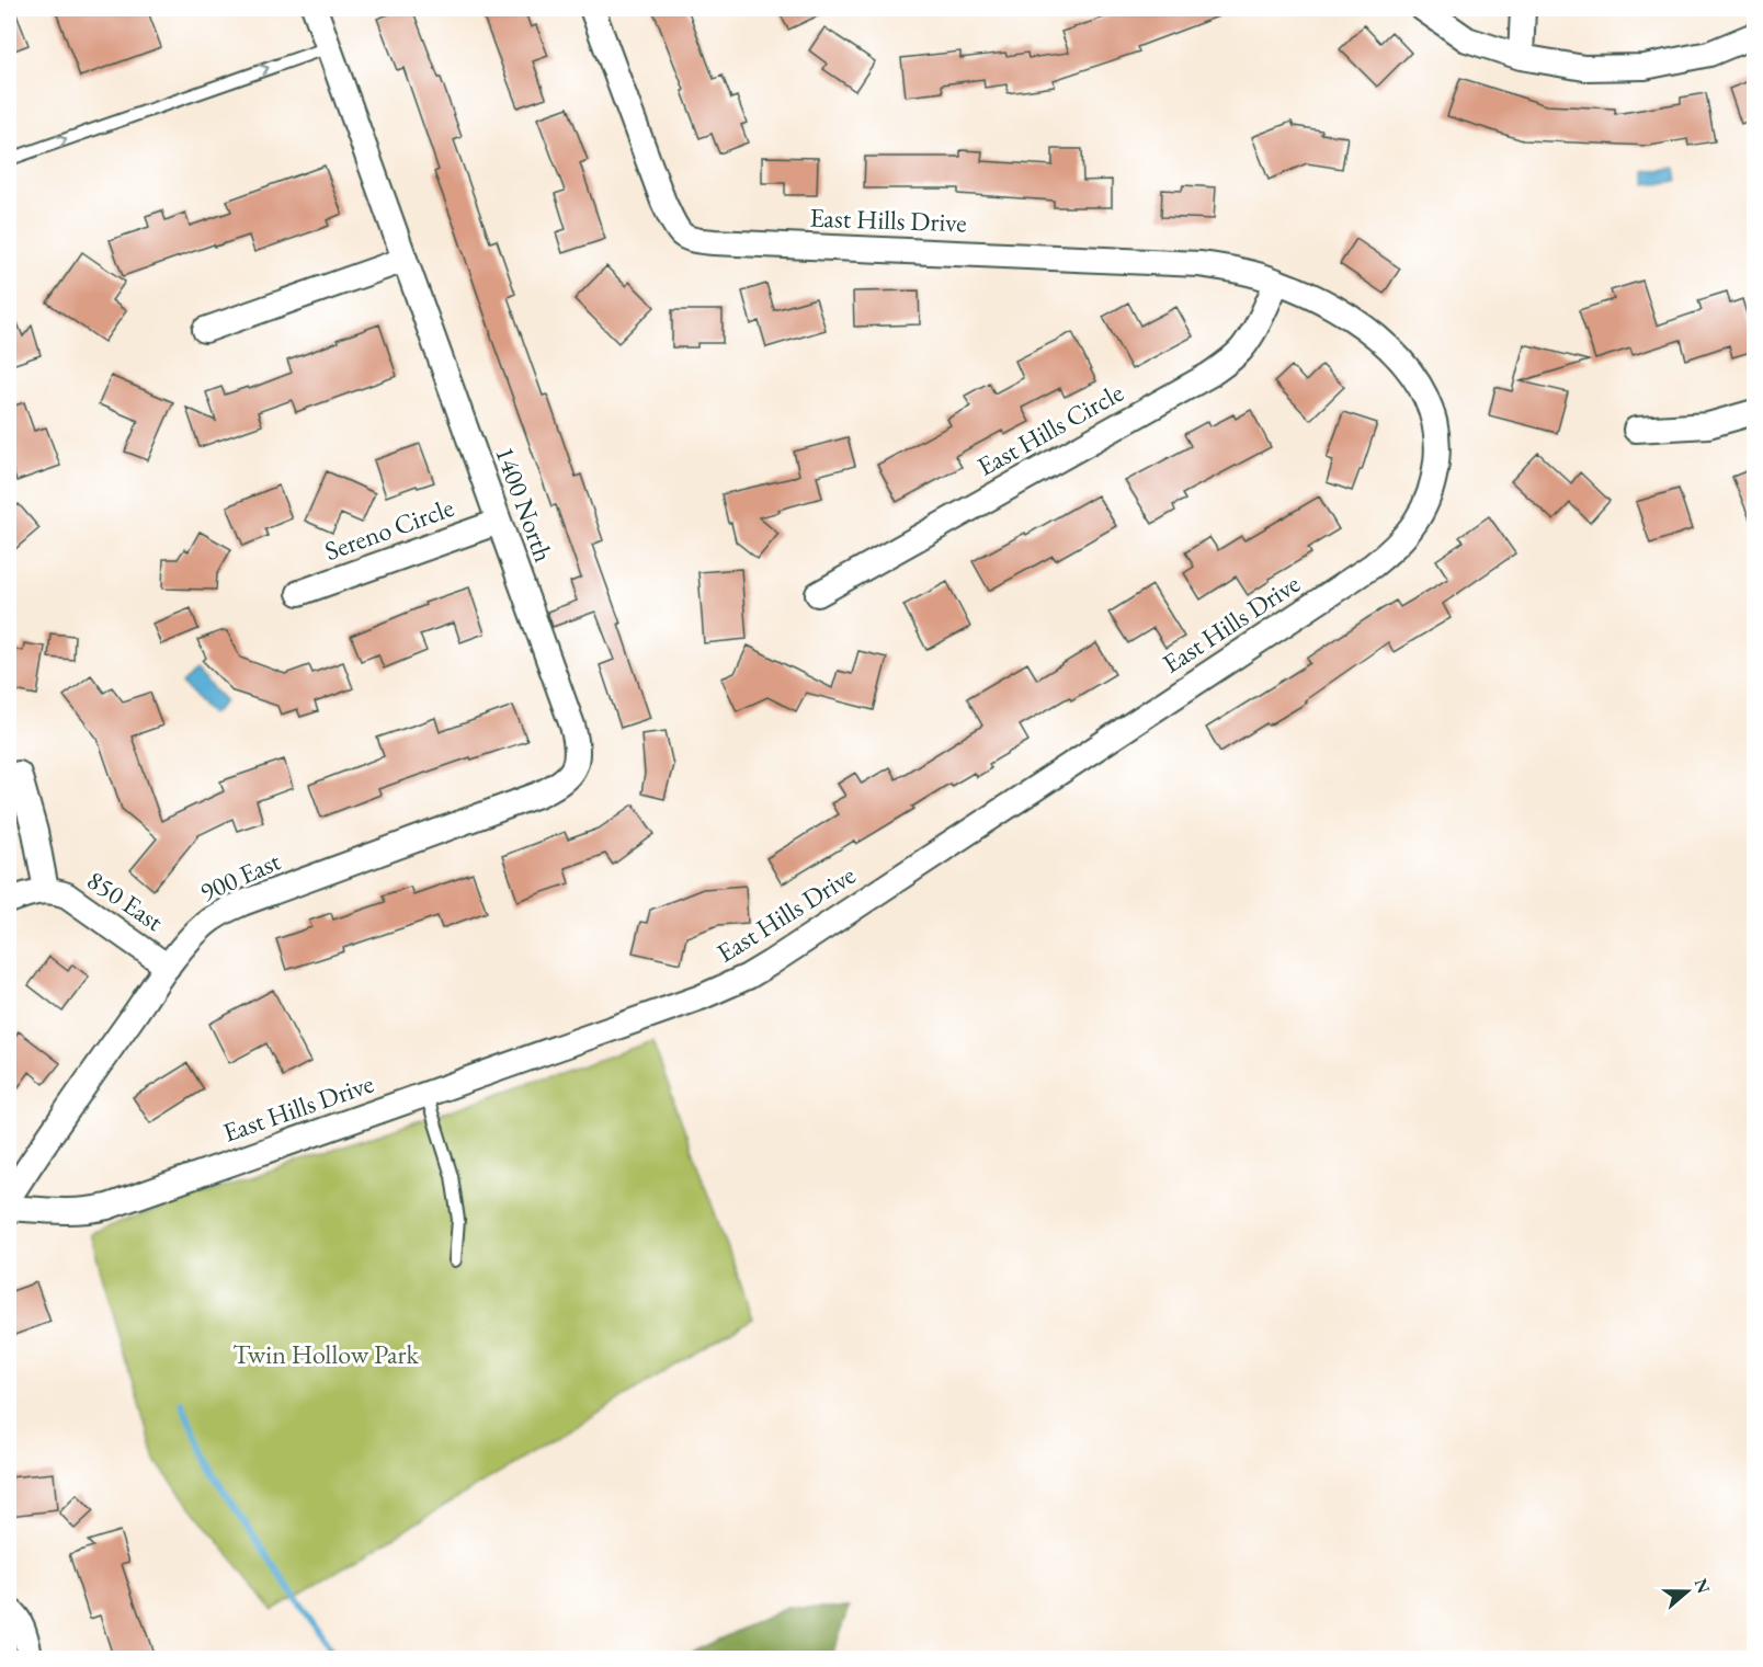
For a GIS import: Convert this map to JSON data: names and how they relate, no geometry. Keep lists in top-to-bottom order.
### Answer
{
  "streets": {
    "street": [
      "East Hills Drive",
      "East Hills Circle",
      "1400 North",
      "Sereno Circle",
      "900 East",
      "850 East"
    ]
  },
  "crossings": [
    ["East Hills Drive", "East Hills Circle"],
    ["1400 North", "Sereno Circle"],
    ["1400 North", "900 East"],
    ["900 East", "850 East"]
  ],
  "parks": ["Twin Hollow Park"],
  "north": "right"
}
